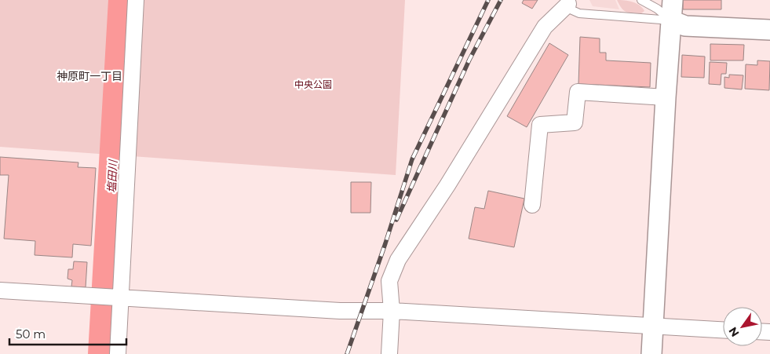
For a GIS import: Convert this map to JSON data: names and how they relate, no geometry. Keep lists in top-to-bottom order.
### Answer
{
  "districts": ["神原町一丁目"],
  "water": ["塩田川"],
  "parks": ["中央公園"],
  "scale_bar": "50 m",
  "north": "bottom left"
}
